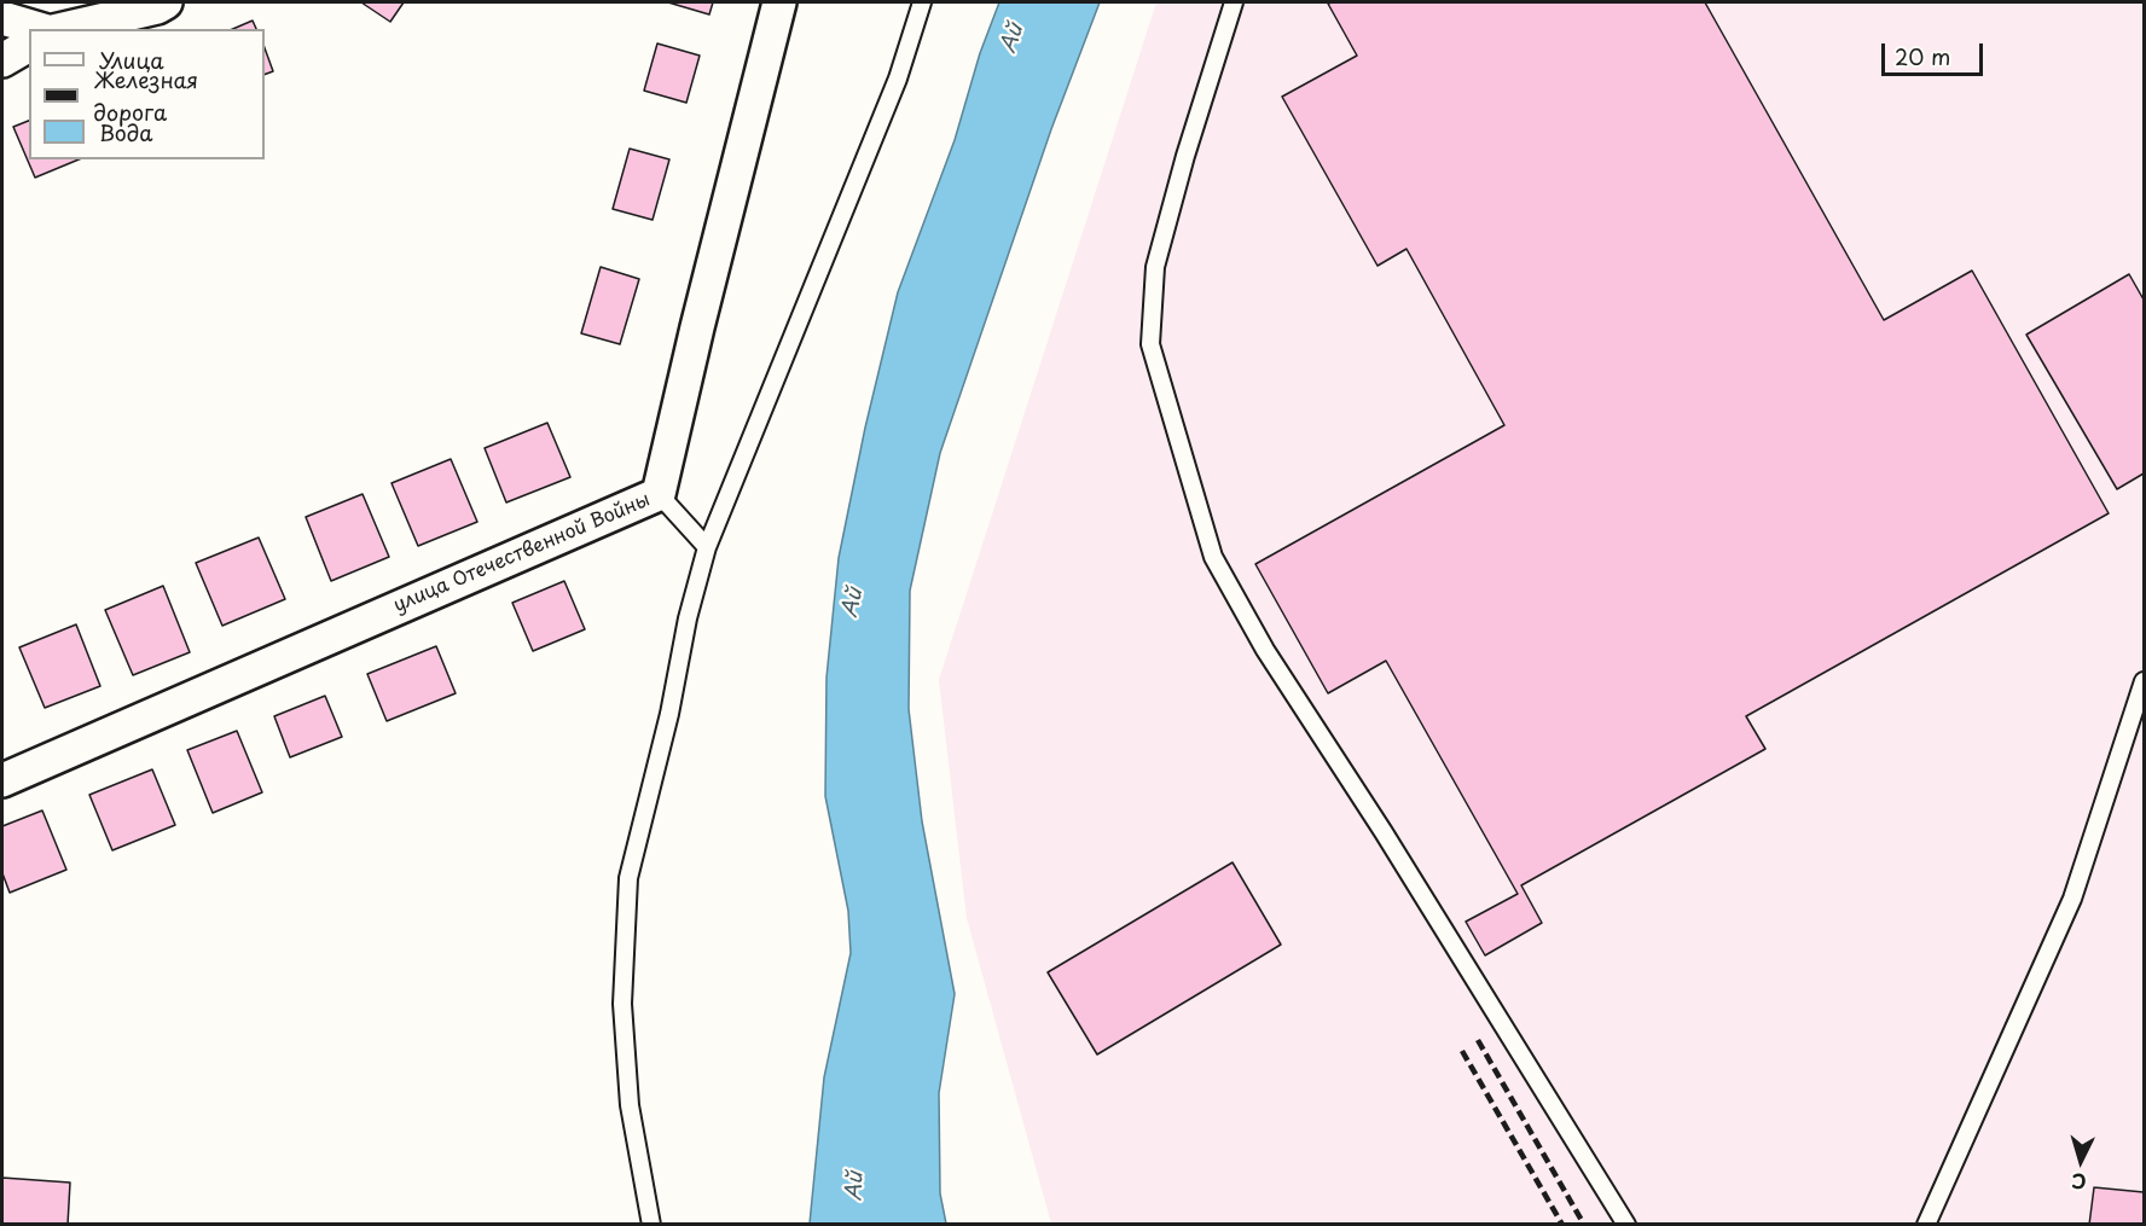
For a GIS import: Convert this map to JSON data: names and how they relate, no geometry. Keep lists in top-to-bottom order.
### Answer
{
  "streets": {
    "street": ["улица Отечественной Войны"]
  },
  "water": ["Ай"],
  "legend": ["Улица", "Железная дорога", "Вода"],
  "scale_bar": "20 m",
  "north": "bottom"
}
